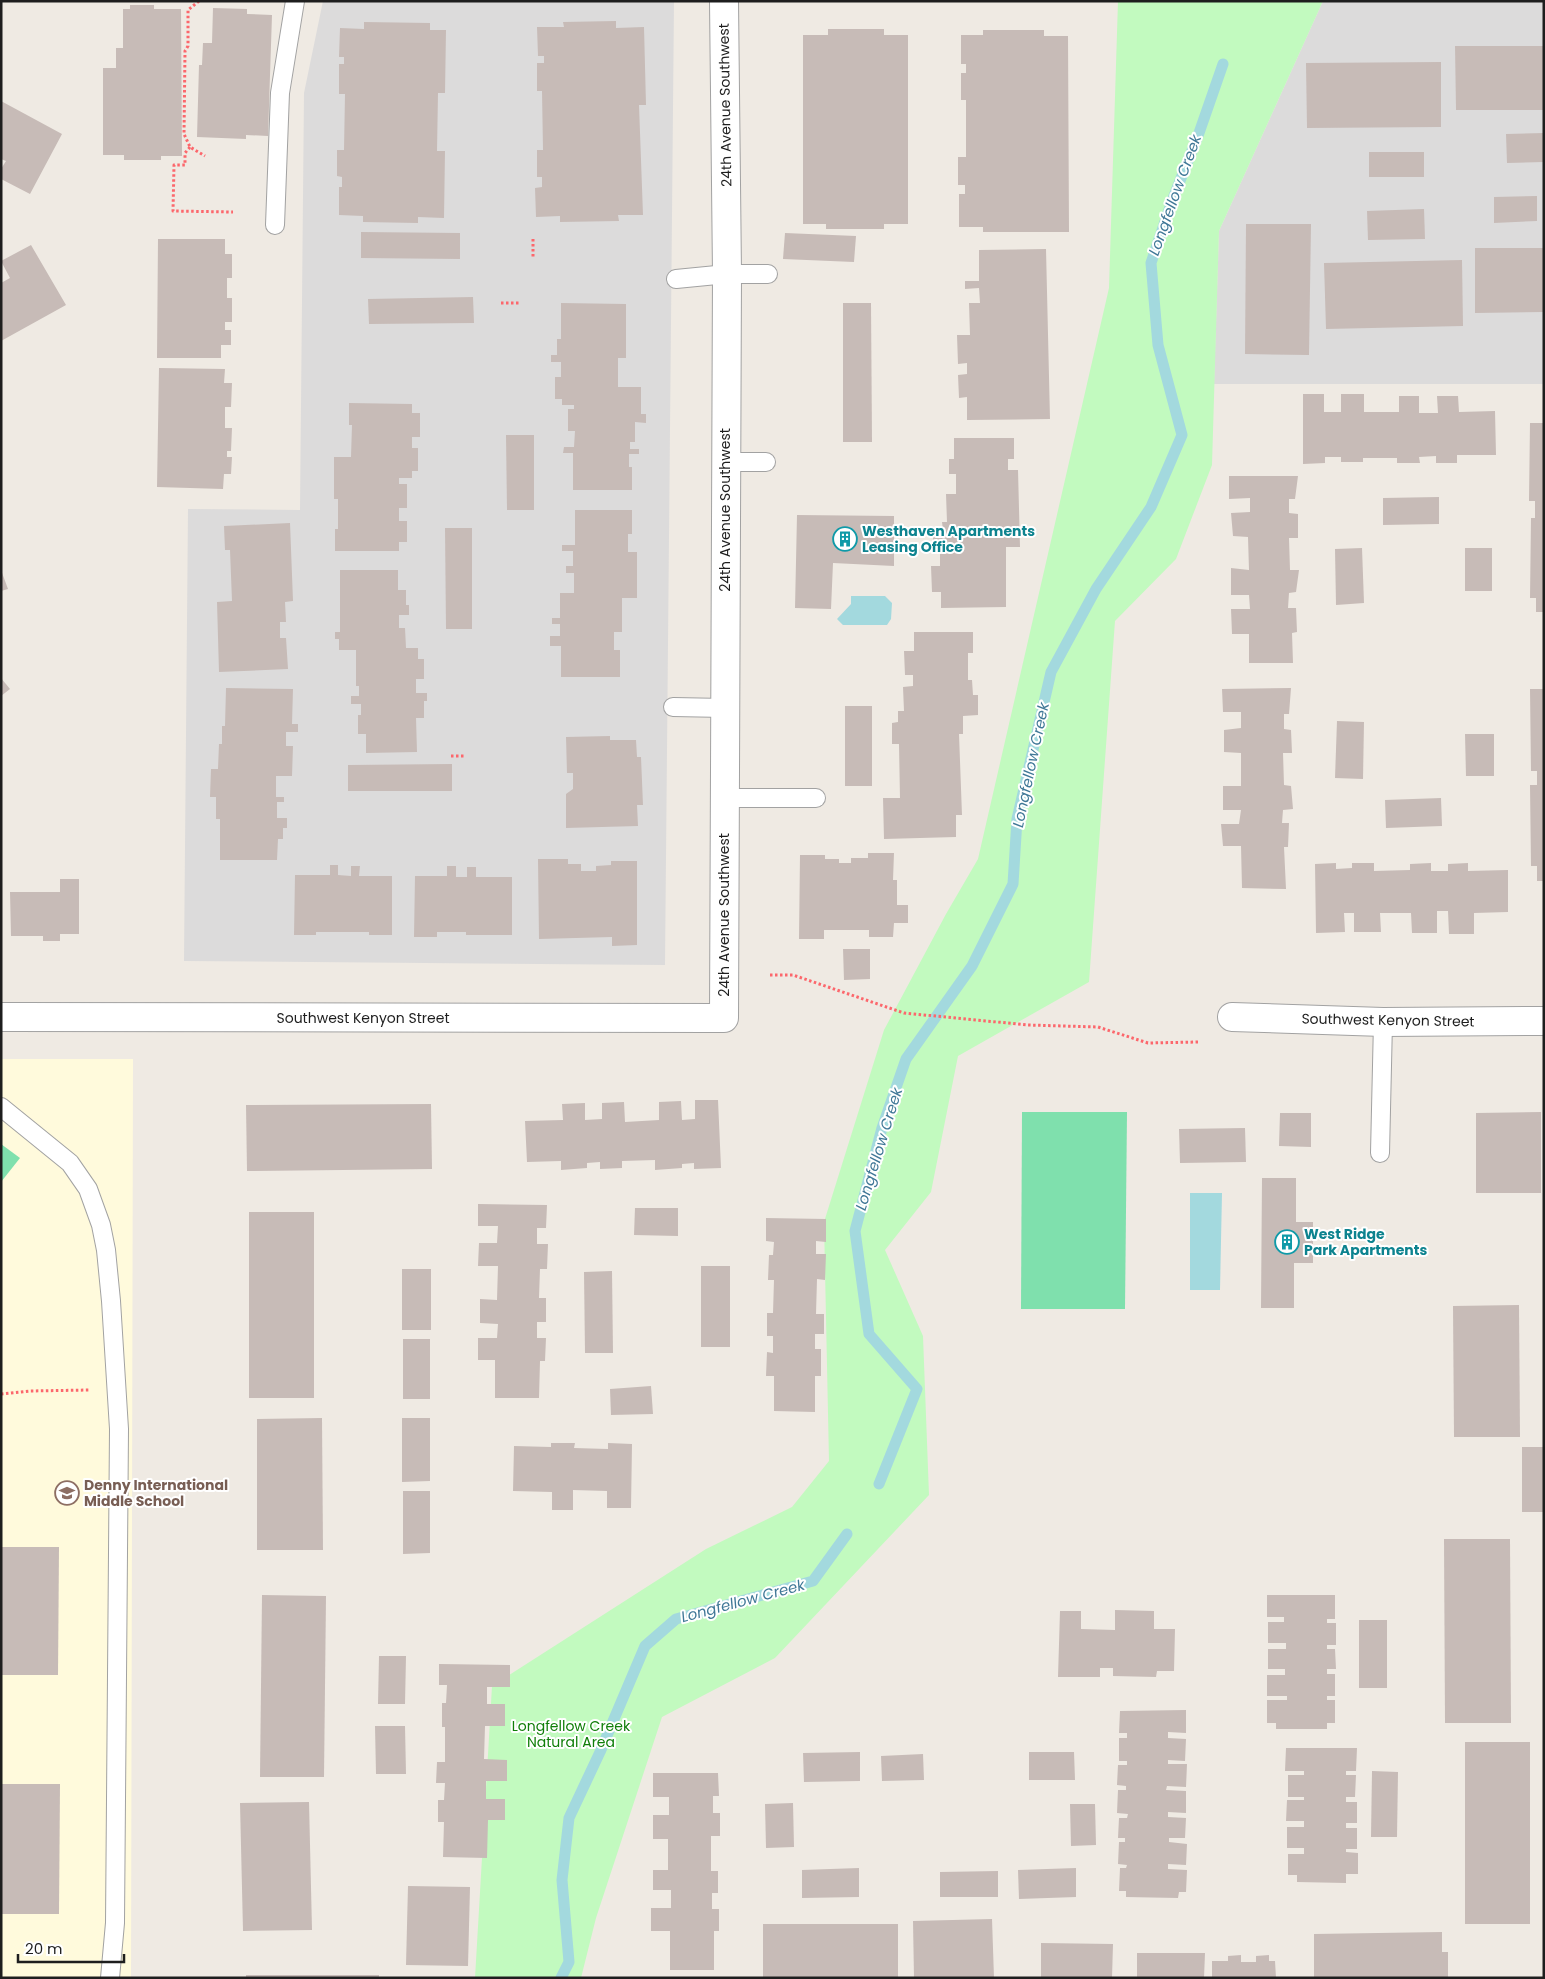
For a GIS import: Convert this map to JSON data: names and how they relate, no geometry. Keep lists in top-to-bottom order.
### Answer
{
  "streets": {
    "street": ["24th Avenue Southwest", "Southwest Kenyon Street"]
  },
  "crossings": [
    ["24th Avenue Southwest", "Southwest Kenyon Street"]
  ],
  "water": ["Longfellow Creek"],
  "parks": ["Longfellow Creek Natural Area"],
  "places": {
    "building": ["Westhaven Apartments Leasing Office", "West Ridge Park Apartments"],
    "school or university": ["Denny International Middle School"]
  },
  "scale_bar": "20 m"
}
